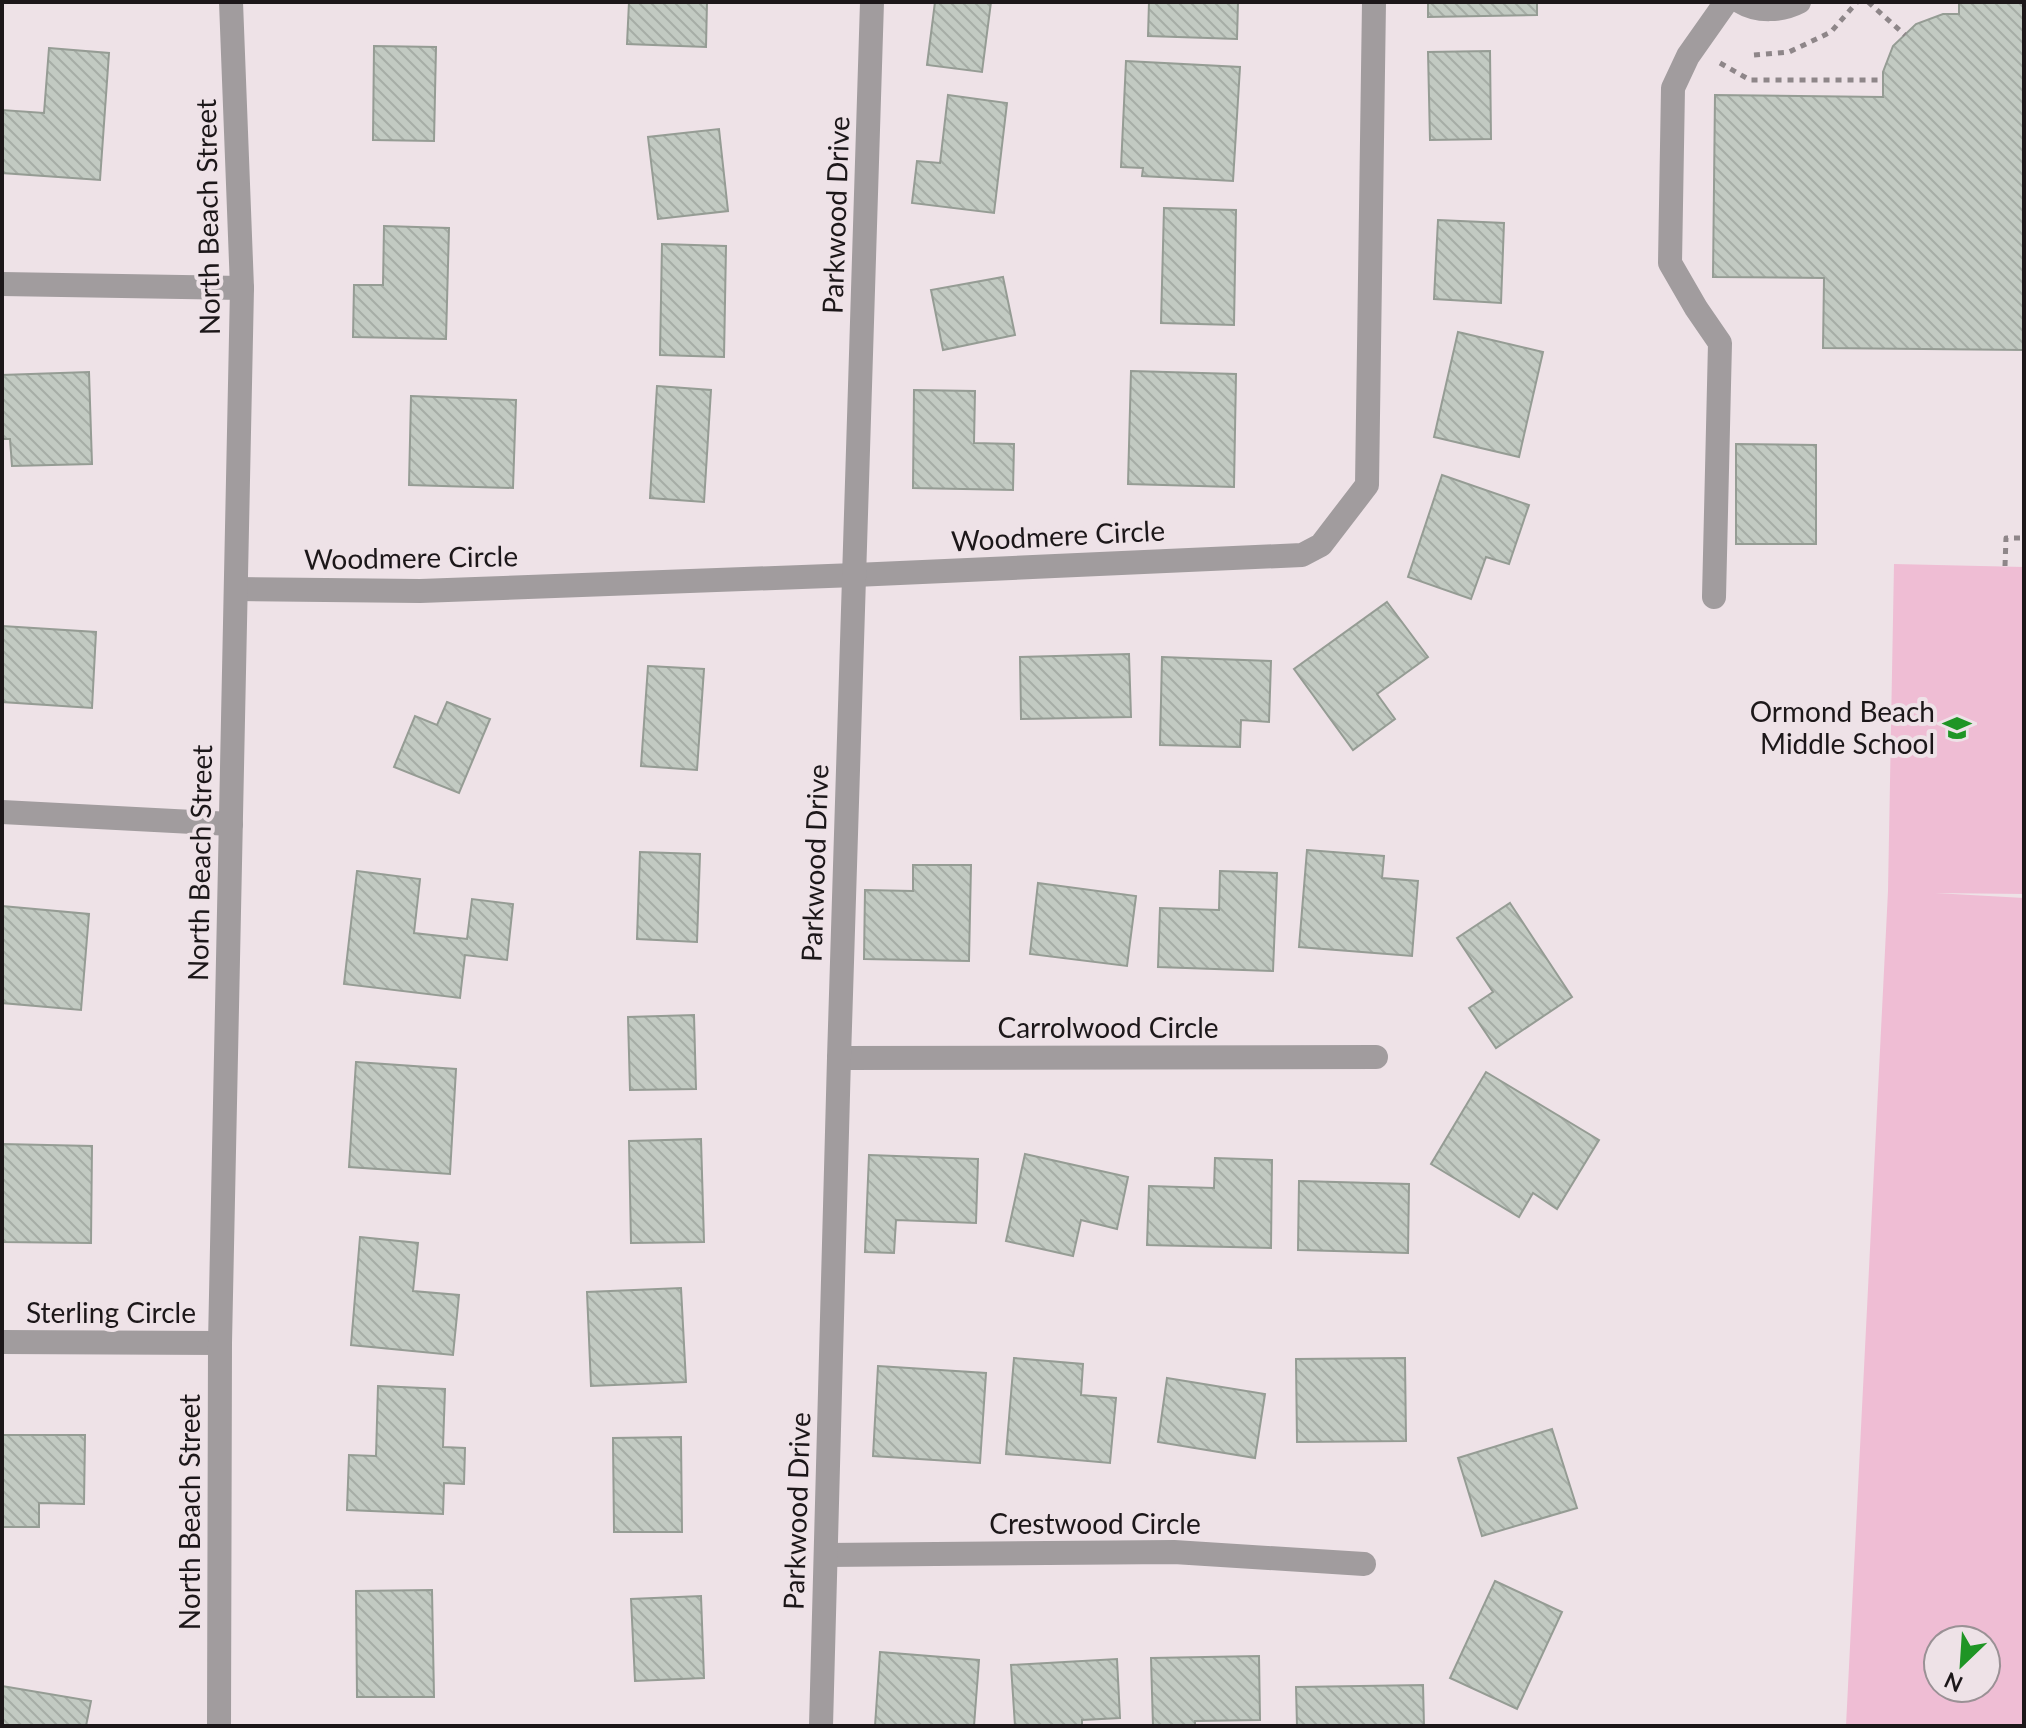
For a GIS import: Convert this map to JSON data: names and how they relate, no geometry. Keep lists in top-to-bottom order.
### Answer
{
  "streets": {
    "street": [
      "Parkwood Drive",
      "North Beach Street",
      "Woodmere Circle",
      "Carrolwood Circle",
      "Sterling Circle",
      "Crestwood Circle"
    ]
  },
  "crossings": [
    ["Parkwood Drive", "Woodmere Circle"],
    ["Parkwood Drive", "Carrolwood Circle"],
    ["Parkwood Drive", "Crestwood Circle"],
    ["North Beach Street", "Woodmere Circle"],
    ["North Beach Street", "Sterling Circle"]
  ],
  "places": {
    "school or university": ["Ormond Beach Middle School"]
  },
  "north": "bottom left"
}
